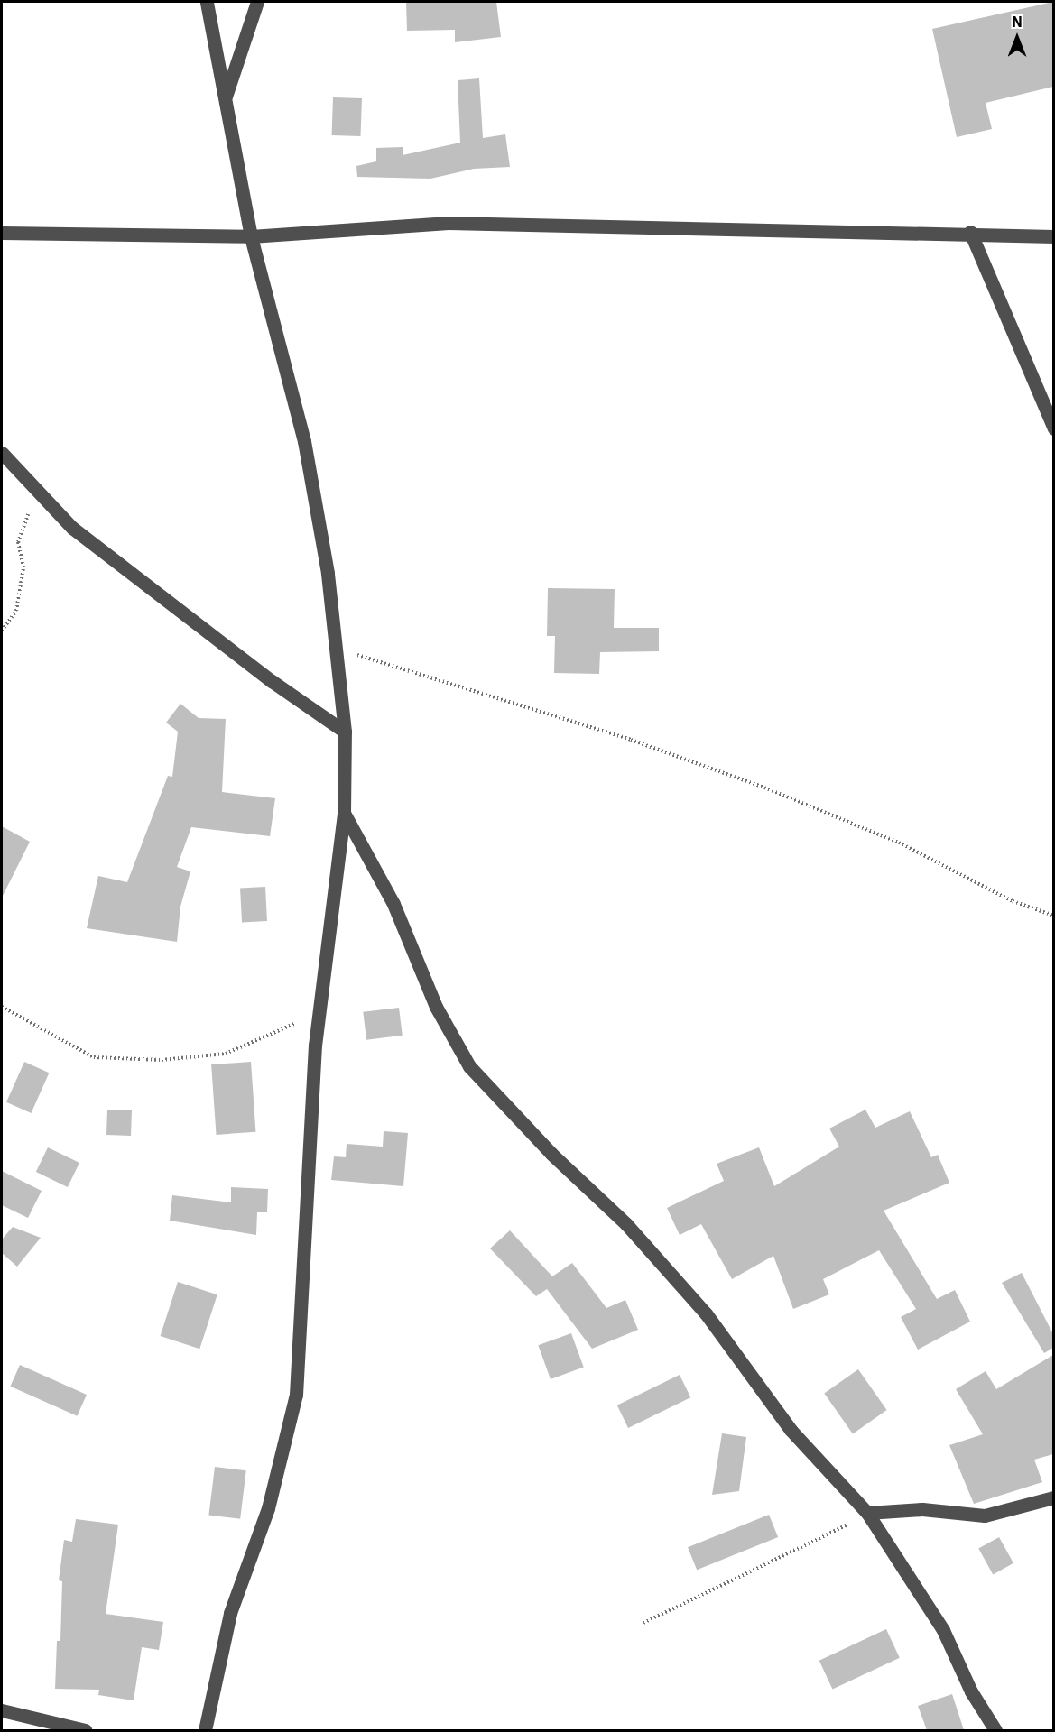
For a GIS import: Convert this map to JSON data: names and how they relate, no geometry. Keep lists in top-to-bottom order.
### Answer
{
  "north": "top"
}
